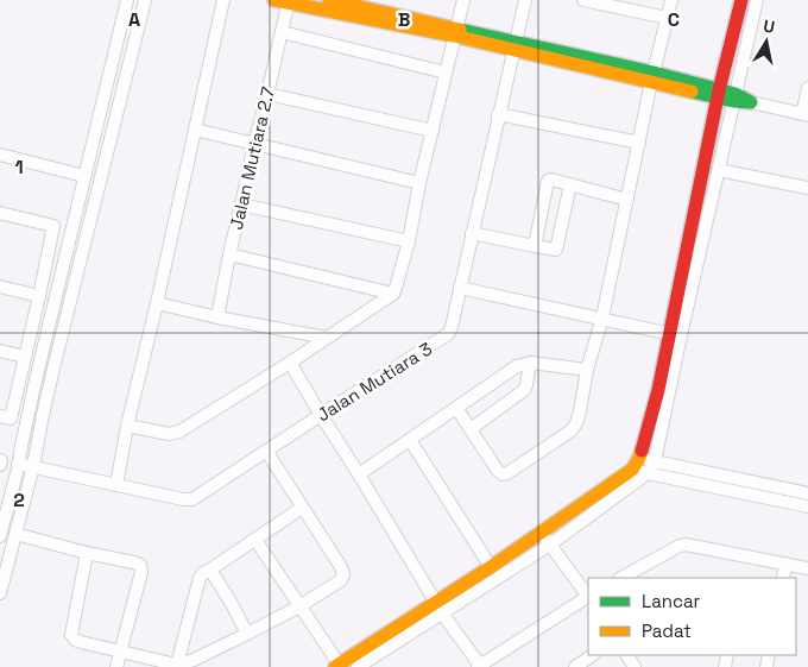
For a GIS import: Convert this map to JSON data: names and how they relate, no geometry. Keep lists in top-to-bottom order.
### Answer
{
  "streets": {
    "street": ["Jalan Mutiara 2.7", "Jalan Mutiara 3"]
  },
  "legend": ["Lancar", "Padat"],
  "north": "top",
  "grid": {
    "columns": ["A", "B", "C"],
    "rows": ["1", "2"]
  }
}
